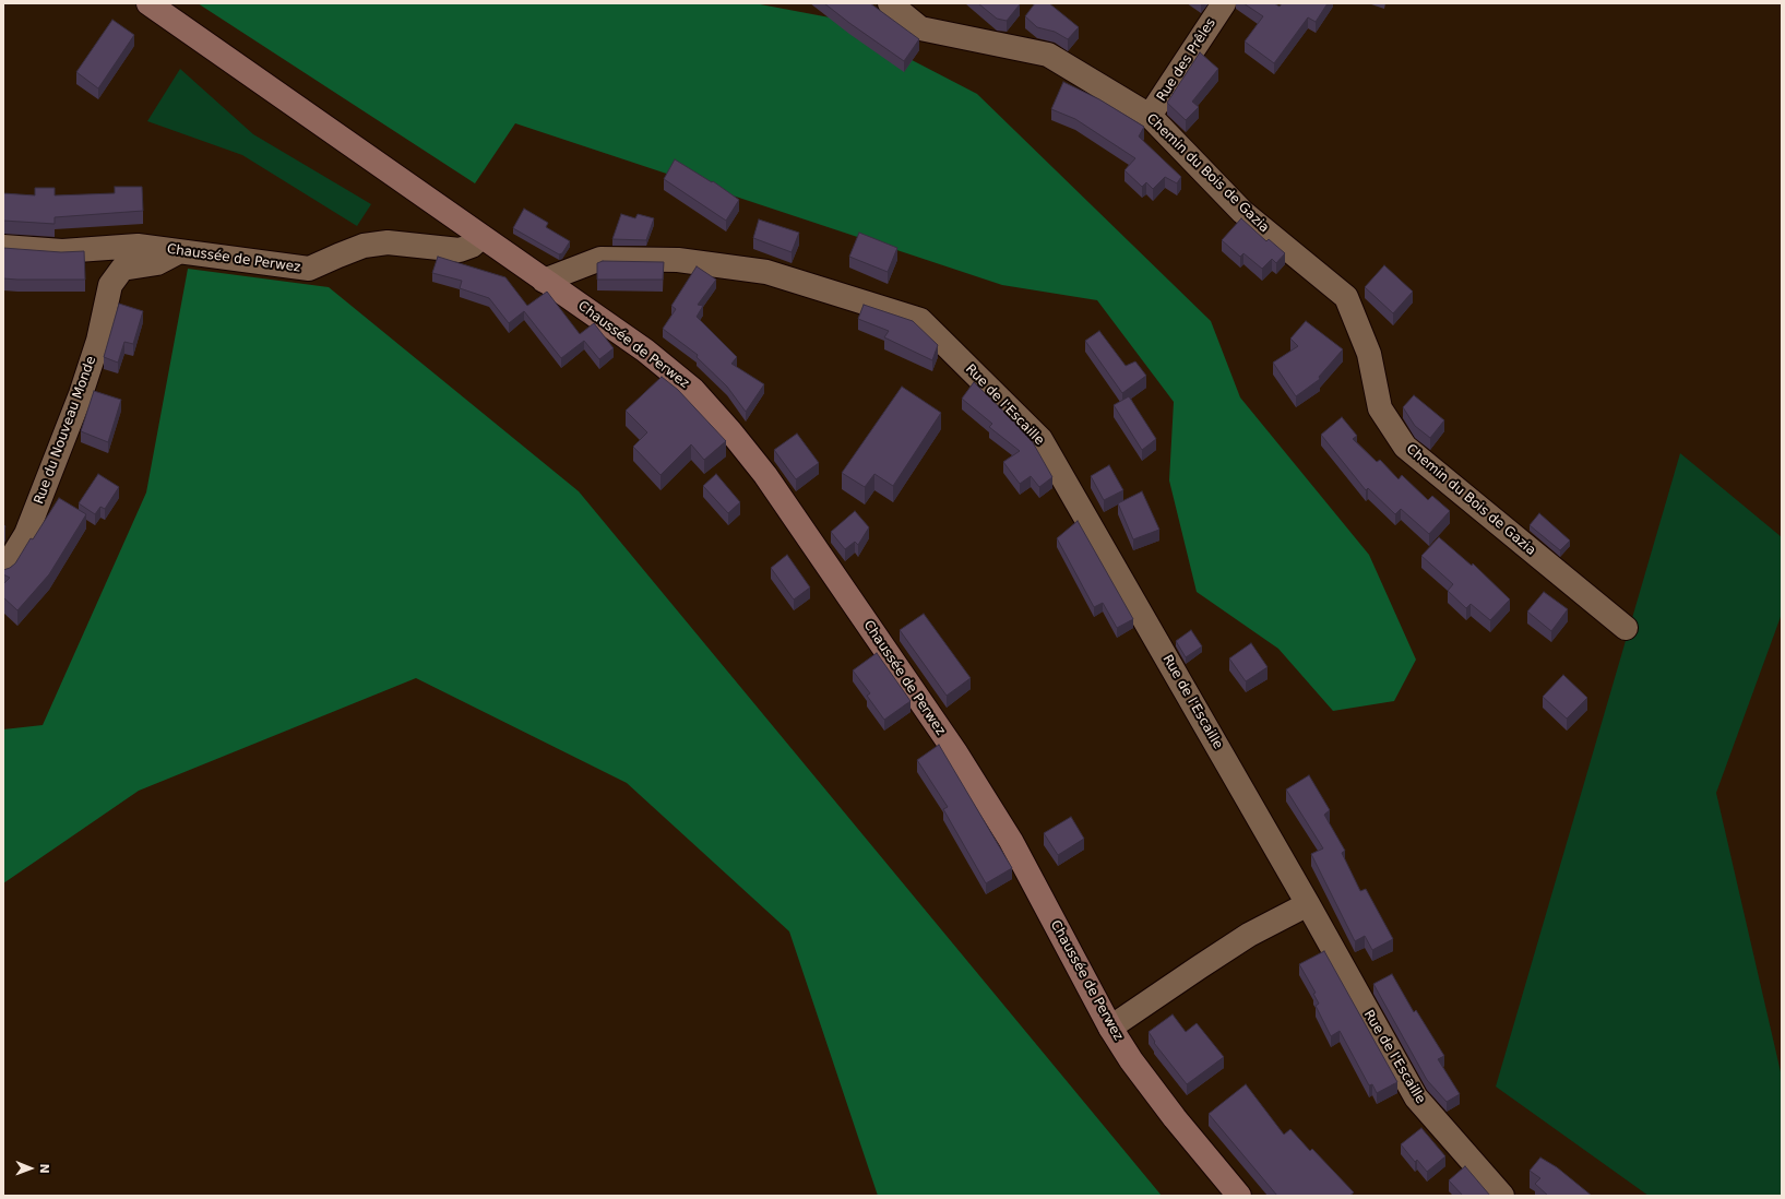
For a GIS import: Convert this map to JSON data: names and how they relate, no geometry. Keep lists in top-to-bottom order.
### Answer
{
  "streets": {
    "main road": ["Chaussée de Perwez"],
    "street": [
      "Rue des Prêles",
      "Chemin du Bois de Gazia",
      "Rue de l'Escaille",
      "Rue du Nouveau Monde"
    ]
  },
  "crossings": [
    ["Rue des Prêles", "Chemin du Bois de Gazia"],
    ["Chaussée de Perwez", "Rue de l'Escaille"],
    ["Chaussée de Perwez", "Rue du Nouveau Monde"]
  ],
  "north": "right"
}
